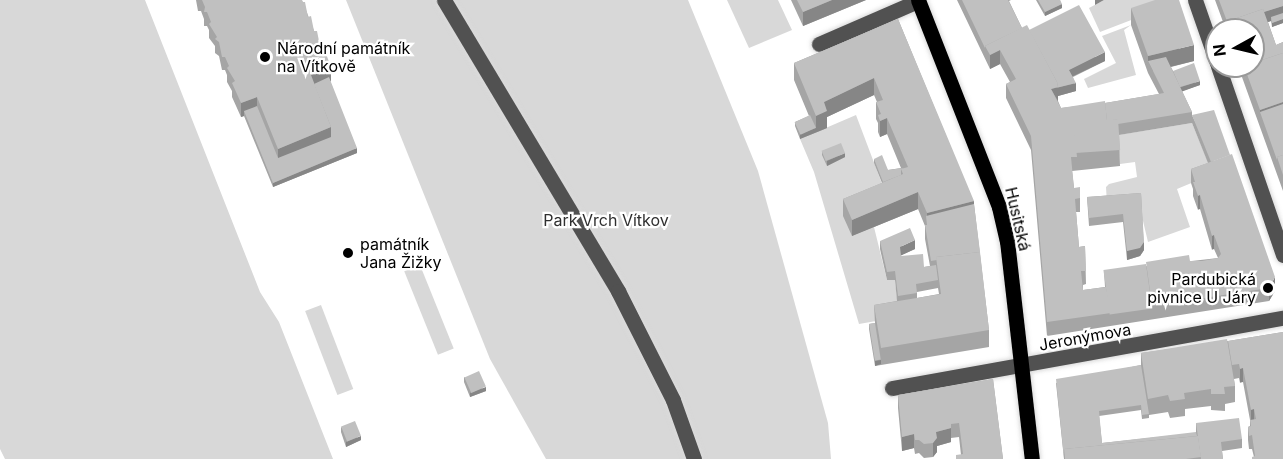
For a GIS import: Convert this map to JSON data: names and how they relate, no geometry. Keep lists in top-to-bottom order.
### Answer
{
  "streets": {
    "main road": ["Husitská"],
    "street": ["Jeronýmova"]
  },
  "crossings": [
    ["Husitská", "Jeronýmova"]
  ],
  "parks": ["Park Vrch Vítkov"],
  "places": ["Národní památník na Vítkově", "památník Jana Žižky", "Pardubická pivnice U Járy"],
  "north": "left"
}
